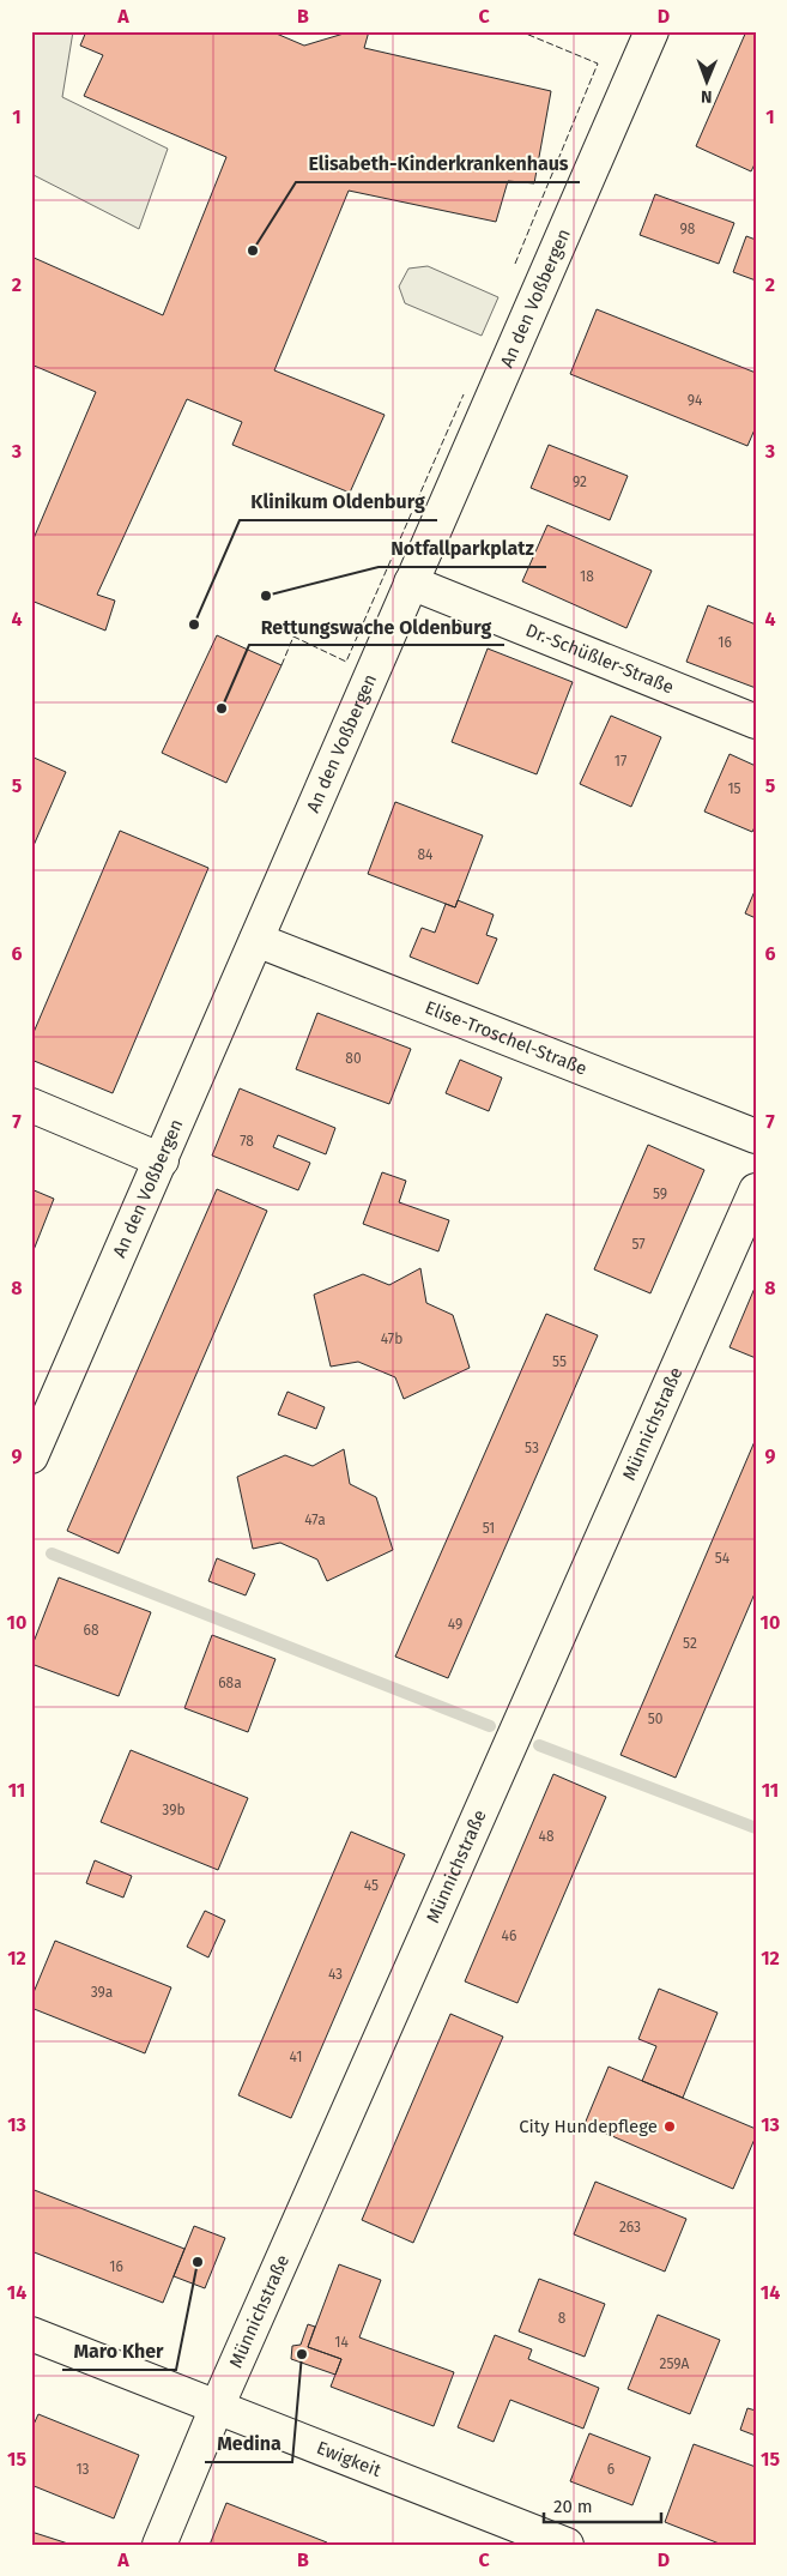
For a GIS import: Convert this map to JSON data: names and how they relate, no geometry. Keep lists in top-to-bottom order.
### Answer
{
  "streets": {
    "street": [
      "An den Voßbergen",
      "Dr.-Schüßler-Straße",
      "Elise-Troschel-Straße",
      "Münnichstraße",
      "Ewigkeit"
    ]
  },
  "crossings": [
    ["An den Voßbergen", "Dr.-Schüßler-Straße"],
    ["An den Voßbergen", "Elise-Troschel-Straße"],
    ["Münnichstraße", "Ewigkeit"]
  ],
  "places": [
    "Elisabeth-Kinderkrankenhaus",
    "Notfallparkplatz",
    "Klinikum Oldenburg",
    "Rettungswache Oldenburg",
    "City Hundepflege",
    "Maro Kher",
    "Medina"
  ],
  "house_numbers": [
    "98",
    "94",
    "92",
    "18",
    "16",
    "17",
    "15",
    "84",
    "80",
    "78",
    "59",
    "57",
    "47b",
    "55",
    "53",
    "47a",
    "51",
    "54",
    "49",
    "68",
    "52",
    "68a",
    "50",
    "39b",
    "48",
    "45",
    "46",
    "43",
    "39a",
    "41",
    "263",
    "16",
    "8",
    "14",
    "259A",
    "13",
    "6"
  ],
  "scale_bar": "20 m",
  "north": "bottom",
  "grid": {
    "columns": [
      "A",
      "B",
      "C",
      "D"
    ],
    "rows": [
      "1",
      "2",
      "3",
      "4",
      "5",
      "6",
      "7",
      "8",
      "9",
      "10",
      "11",
      "12",
      "13",
      "14",
      "15"
    ]
  }
}
